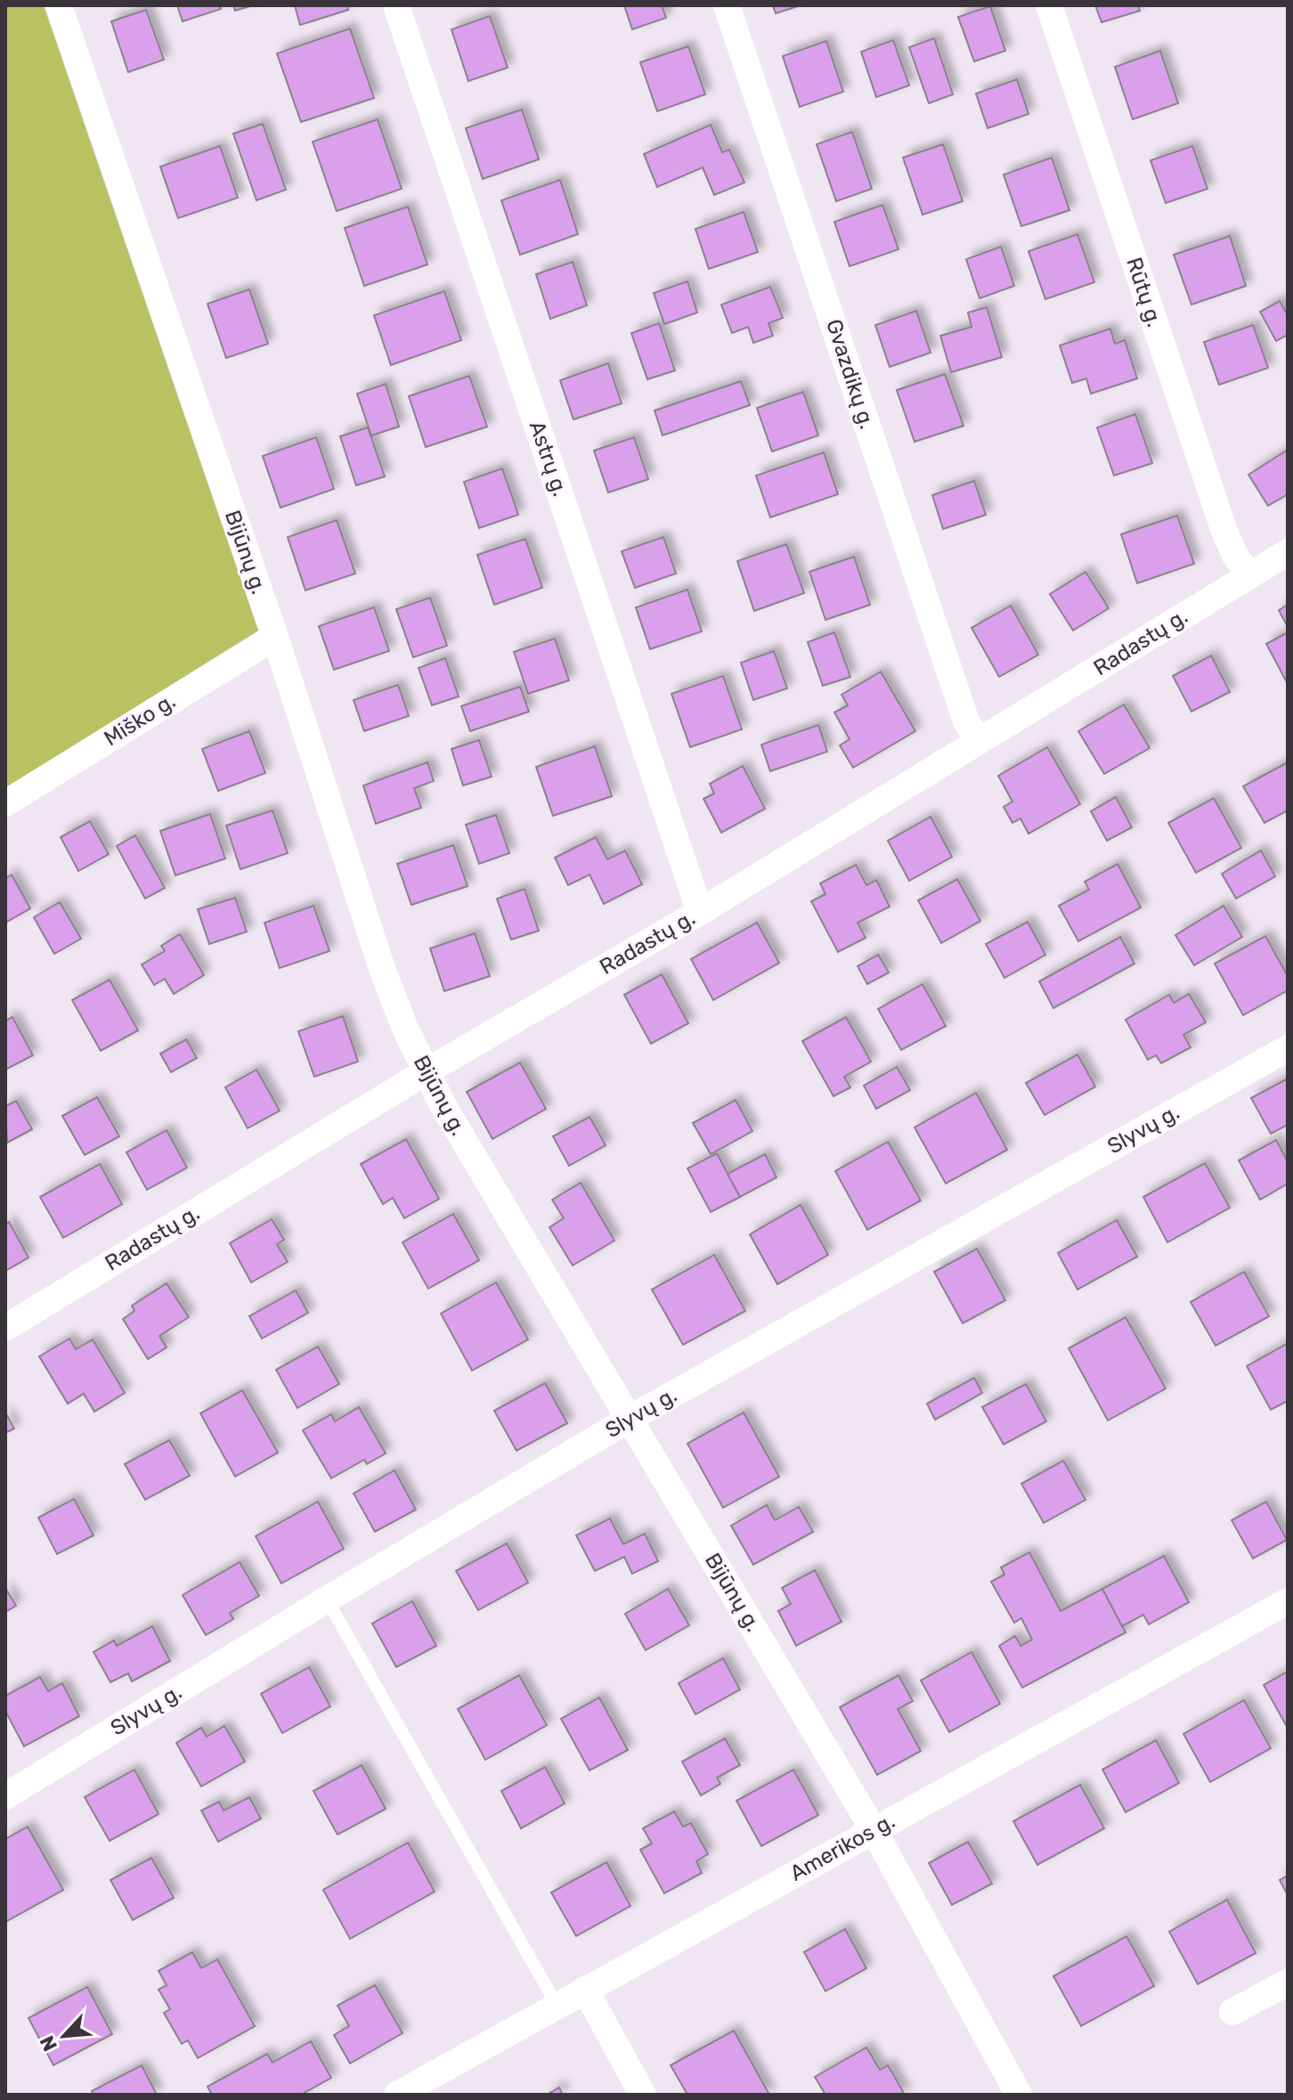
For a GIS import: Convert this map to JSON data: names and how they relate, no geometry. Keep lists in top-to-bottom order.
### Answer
{
  "streets": {
    "street": [
      "Rūtų g.",
      "Gvazdikų g.",
      "Astrų g.",
      "Bijūnų g.",
      "Radastų g.",
      "Miško g.",
      "Slyvų g.",
      "Amerikos g."
    ]
  },
  "crossings": [
    ["Rūtų g.", "Radastų g."],
    ["Gvazdikų g.", "Radastų g."],
    ["Astrų g.", "Radastų g."],
    ["Bijūnų g.", "Radastų g."],
    ["Bijūnų g.", "Miško g."],
    ["Bijūnų g.", "Slyvų g."],
    ["Bijūnų g.", "Amerikos g."]
  ],
  "north": "bottom left"
}
